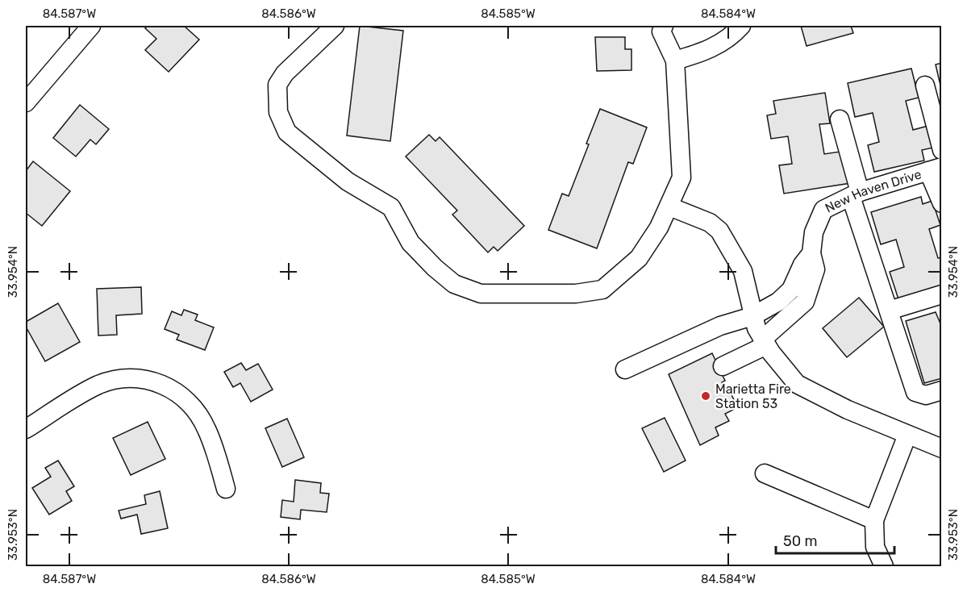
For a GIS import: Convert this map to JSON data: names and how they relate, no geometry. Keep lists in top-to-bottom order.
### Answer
{
  "streets": {
    "street": ["New Haven Drive"]
  },
  "places": ["Marietta Fire Station 53"],
  "scale_bar": "50 m",
  "coordinates": [
    "84.587°W",
    "84.586°W",
    "84.585°W",
    "84.584°W",
    "33.954°N",
    "33.953°N"
  ]
}
